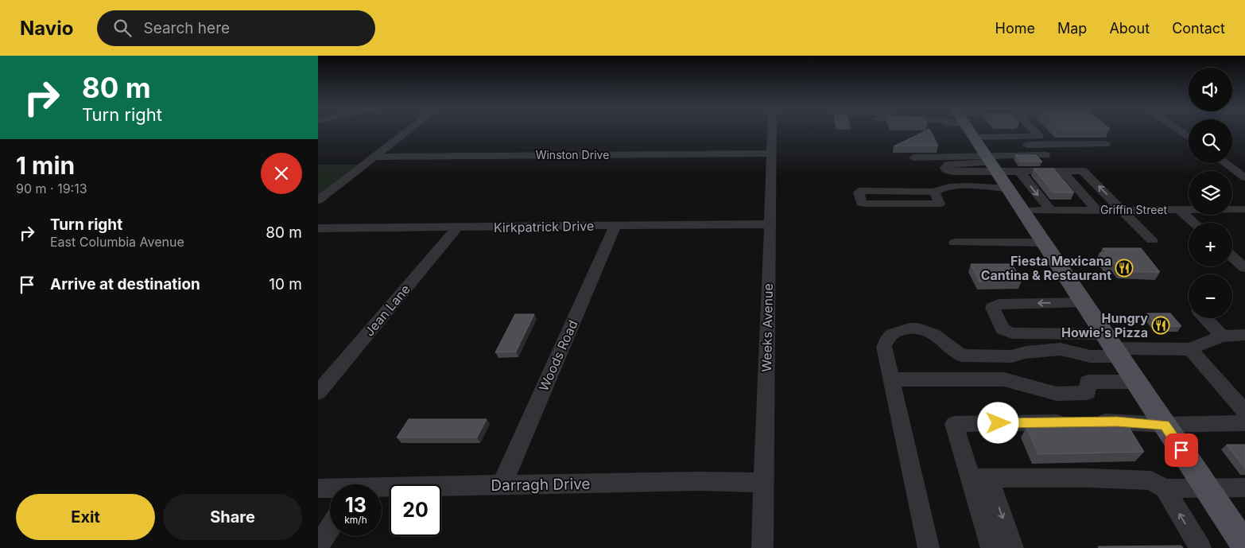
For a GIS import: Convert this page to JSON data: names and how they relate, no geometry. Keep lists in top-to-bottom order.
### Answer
{
  "streets": {
    "street": [
      "Winston Drive",
      "Griffin Street",
      "Kirkpatrick Drive",
      "Jean Lane",
      "Weeks Avenue",
      "Woods Road",
      "Darragh Drive"
    ]
  },
  "crossings": [
    ["Winston Drive", "Weeks Avenue"],
    ["Kirkpatrick Drive", "Jean Lane"],
    ["Kirkpatrick Drive", "Weeks Avenue"],
    ["Kirkpatrick Drive", "Woods Road"],
    ["Weeks Avenue", "Darragh Drive"],
    ["Woods Road", "Darragh Drive"]
  ],
  "places": {
    "restaurant": ["Fiesta Mexicana Cantina & Restaurant", "Hungry Howie's Pizza"]
  },
  "page": {
    "header": "Navio",
    "search": "Search here",
    "nav": [
      "Home",
      "Map",
      "About",
      "Contact"
    ],
    "turn": ["80 m", "Turn right"],
    "map_buttons": ["+", "−"],
    "heading": ["1 min", "90 m · 19:13"],
    "list": [
      {
        "name": "Turn right",
        "note": "East Columbia Avenue",
        "value": "80 m"
      },
      {
        "name": "Arrive at destination",
        "value": "10 m"
      }
    ],
    "speed": "13 km/h",
    "limit": "20",
    "buttons": ["Exit", "Share"]
  }
}
